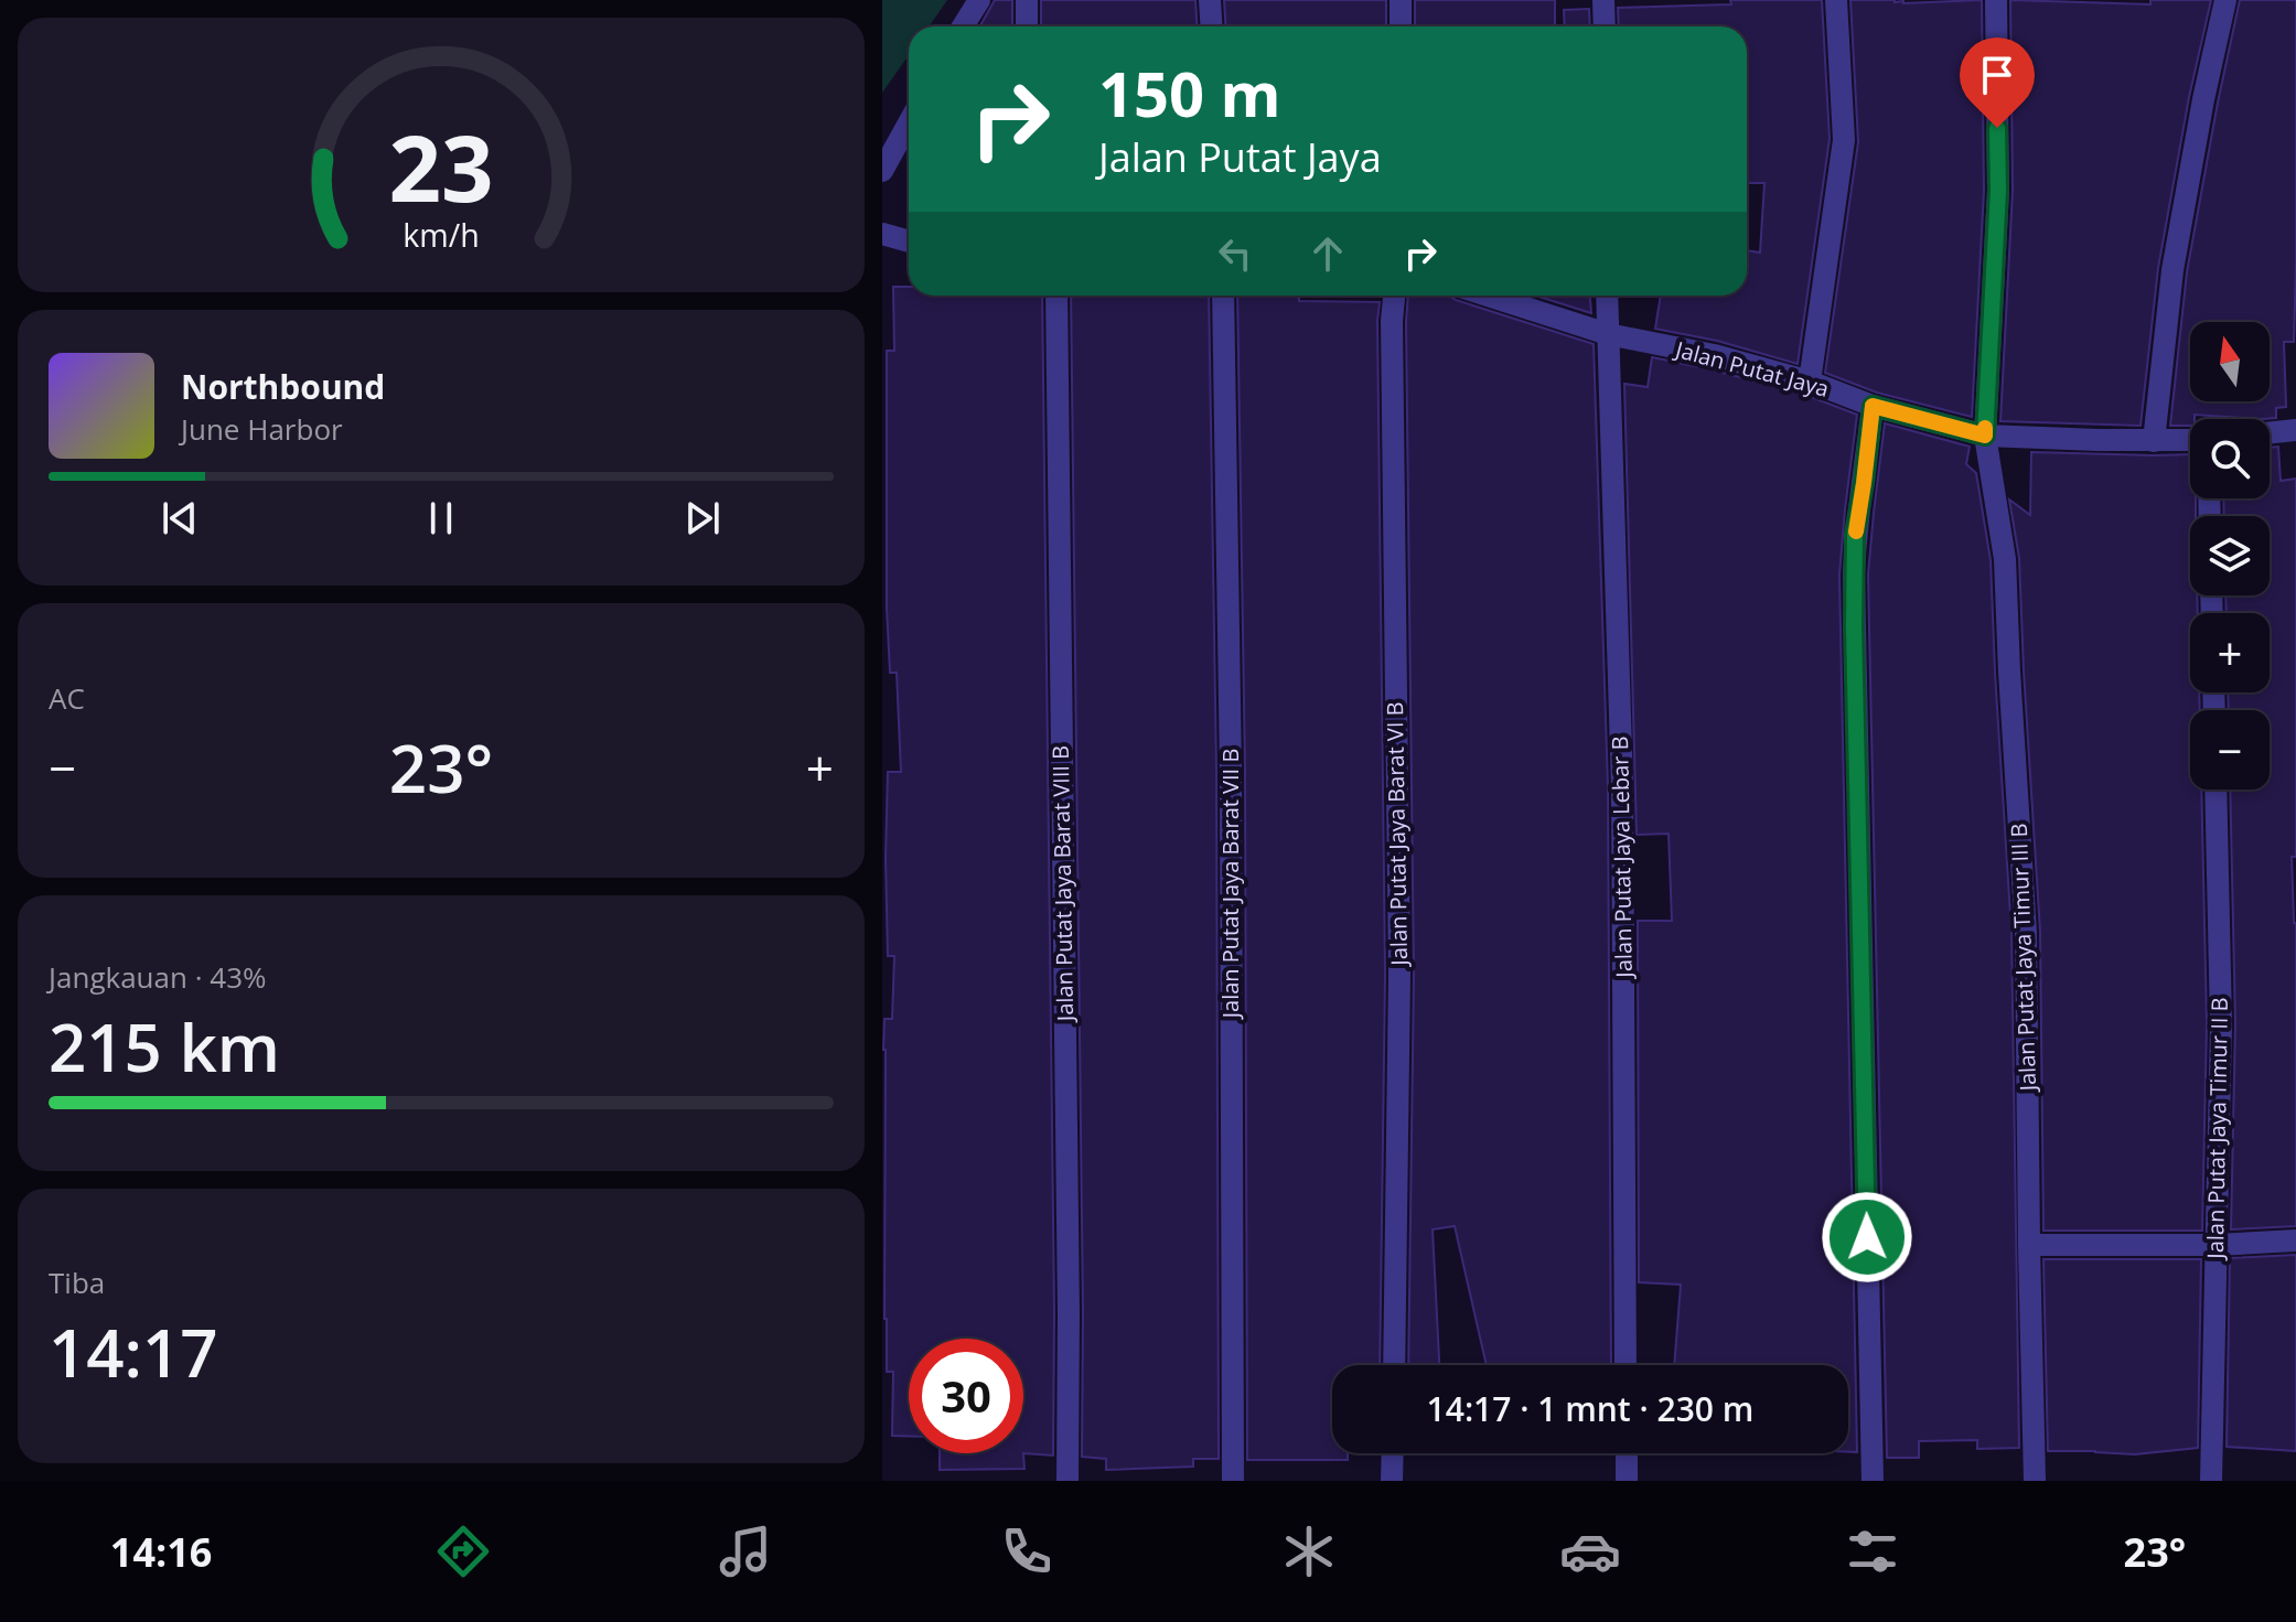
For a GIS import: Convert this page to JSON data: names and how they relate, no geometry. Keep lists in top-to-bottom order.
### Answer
{
  "streets": {
    "street": [
      "Jalan Putat Jaya",
      "Jalan Putat Jaya Barat VI B",
      "Jalan Putat Jaya Lebar B",
      "Jalan Putat Jaya Barat VIII B",
      "Jalan Putat Jaya Barat VII B",
      "Jalan Putat Jaya Timur III B",
      "Jalan Putat Jaya Timur II B"
    ]
  },
  "crossings": [
    ["Jalan Putat Jaya", "Jalan Putat Jaya Lebar B"],
    ["Jalan Putat Jaya", "Jalan Putat Jaya Timur III B"]
  ],
  "north": "top",
  "page": {
    "turn": ["150 m", "Jalan Putat Jaya"],
    "map_buttons": ["+", "−"],
    "song": ["Northbound", "June Harbor"],
    "tile": [
      "AC",
      ["Jangkauan · 43%", "215 km"],
      ["Tiba", "14:17"]
    ],
    "heat": ["−", "23°", "+"],
    "limit": "30",
    "trip": "14:17 · 1 mnt · 230 m",
    "tabs": ["14:16", "23°"],
    "gauge": ["23", "km/h"]
  }
}
